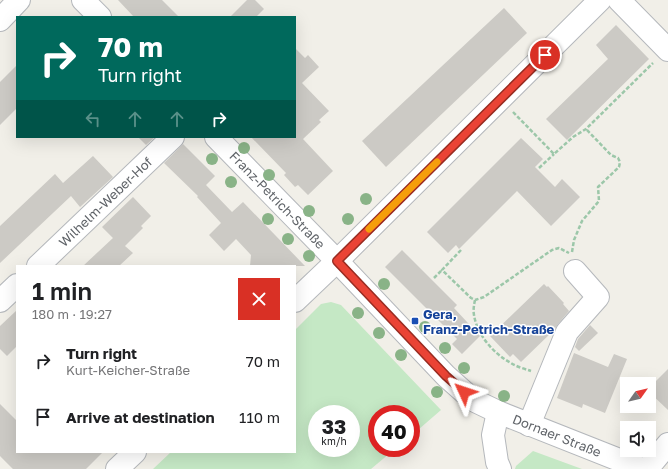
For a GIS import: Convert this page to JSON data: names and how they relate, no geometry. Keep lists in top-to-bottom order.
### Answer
{
  "streets": {
    "street": ["Franz-Petrich-Straße", "Wilhelm-Weber-Hof", "Dornaer Straße"]
  },
  "crossings": [
    ["Franz-Petrich-Straße", "Dornaer Straße"]
  ],
  "places": {
    "transit": ["Gera, Franz-Petrich-Straße"]
  },
  "north": "top right",
  "page": {
    "turn": ["70 m", "Turn right"],
    "heading": ["1 min", "180 m · 19:27"],
    "list": [
      {
        "name": "Turn right",
        "note": "Kurt-Keicher-Straße",
        "value": "70 m"
      },
      {
        "name": "Arrive at destination",
        "value": "110 m"
      }
    ],
    "speed": "33 km/h",
    "limit": "40"
  }
}
